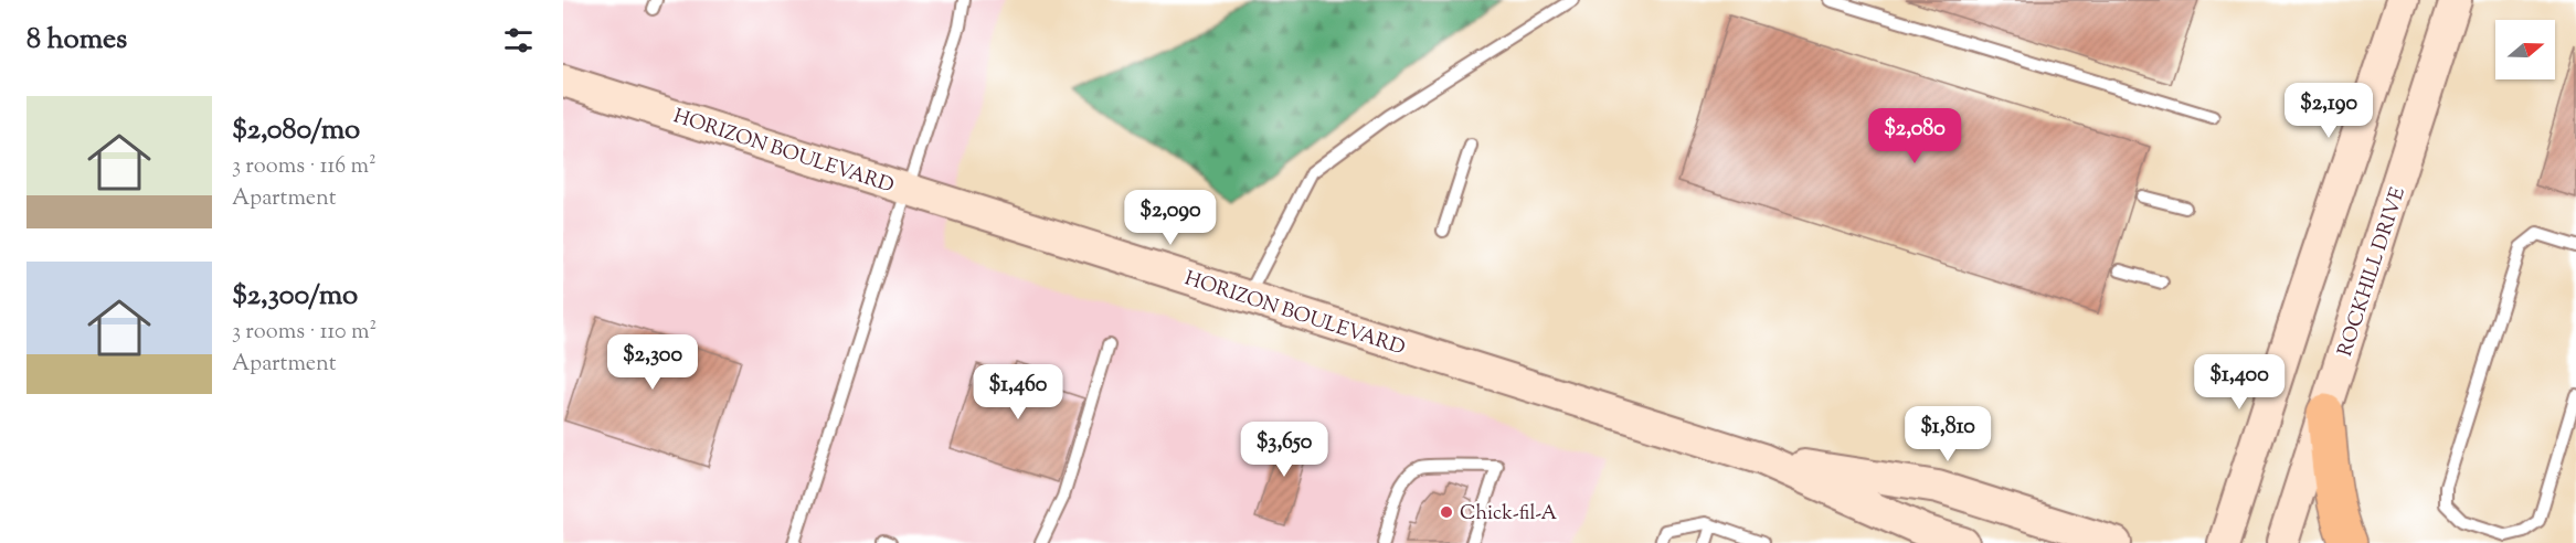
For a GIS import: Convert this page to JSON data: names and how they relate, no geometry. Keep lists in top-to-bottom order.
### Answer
{
  "streets": {
    "street": ["HORIZON BOULEVARD", "ROCKHILL DRIVE"]
  },
  "places": ["Chick-fil-A"],
  "north": "right",
  "page": {
    "heading": "8 homes",
    "list": [
      {
        "name": "$2,080/mo",
        "note": "3 rooms · 116 m² · Apartment"
      },
      {
        "name": "$2,300/mo",
        "note": "3 rooms · 110 m² · Apartment"
      }
    ],
    "price": [
      "$2,190",
      "$2,080",
      "$2,090",
      "$2,300",
      "$1,400",
      "$1,460",
      "$1,810",
      "$3,650"
    ]
  }
}
